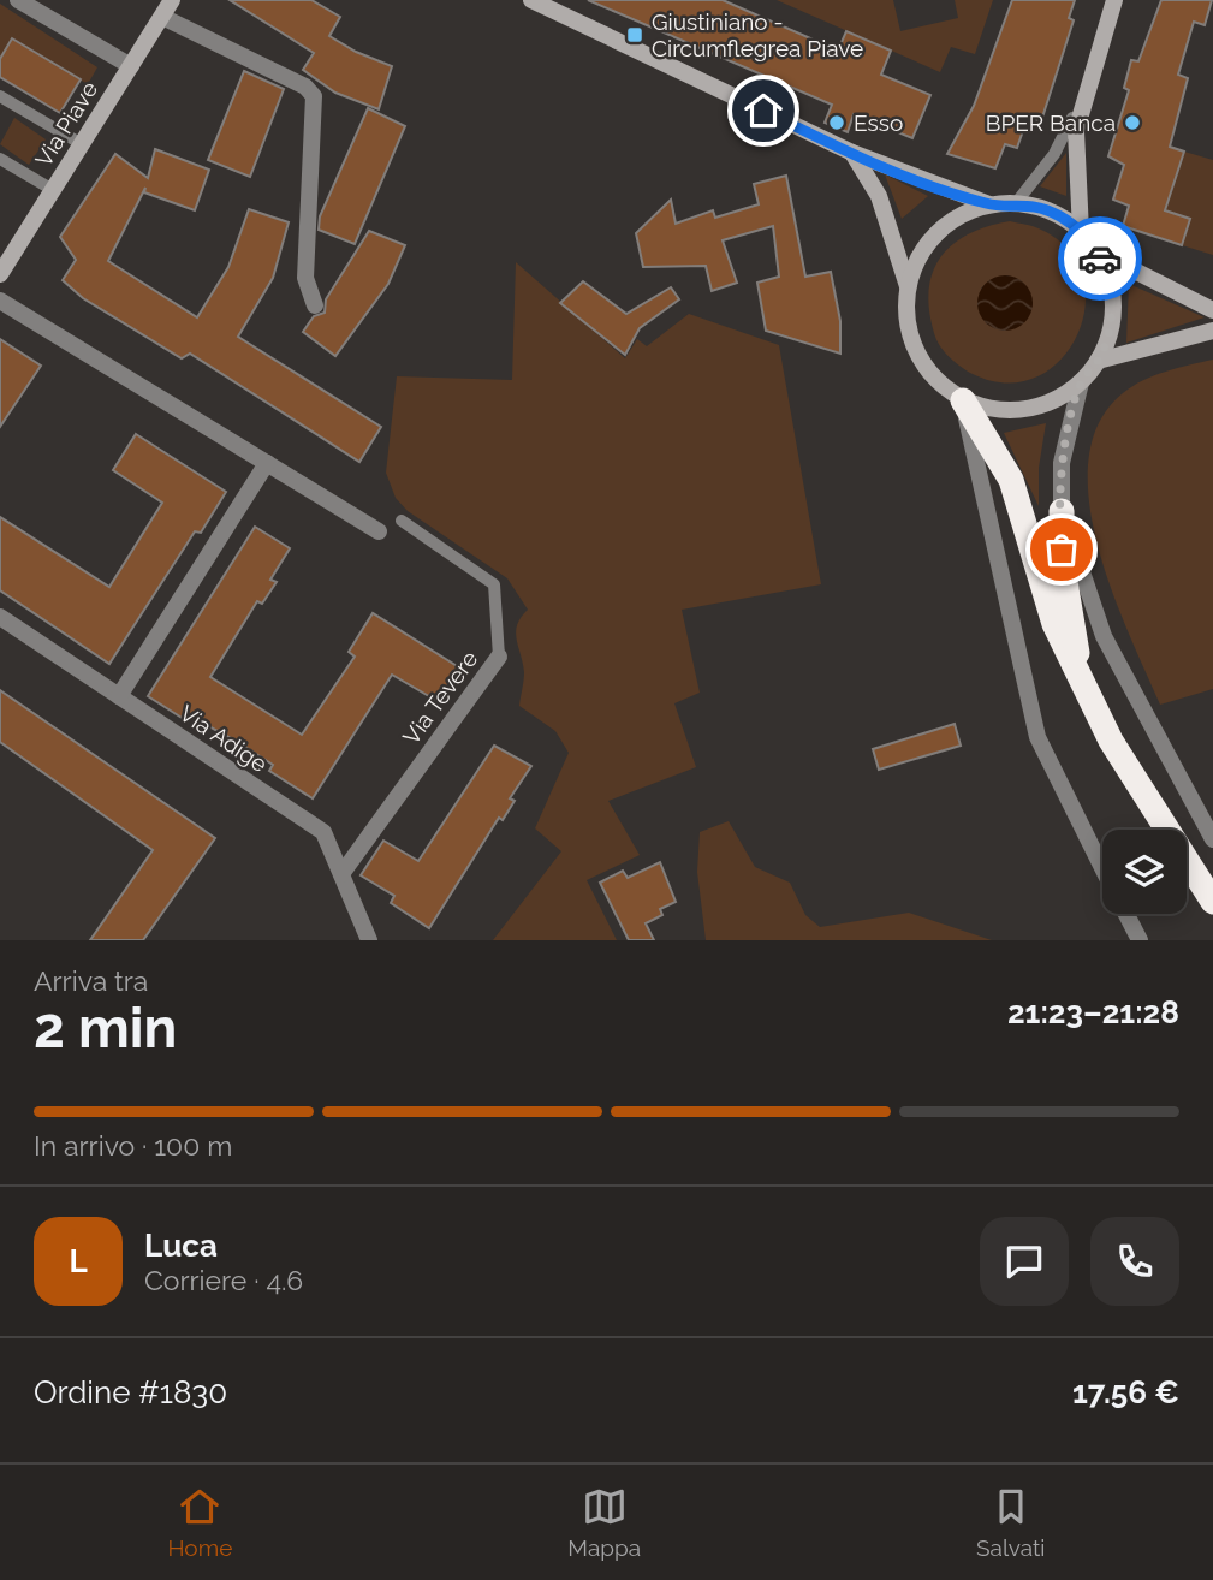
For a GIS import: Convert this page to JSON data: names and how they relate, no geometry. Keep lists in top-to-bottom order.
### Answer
{
  "streets": {
    "main road": ["Via Piave"],
    "street": ["Via Tevere", "Via Adige"]
  },
  "crossings": [
    ["Via Tevere", "Via Adige"]
  ],
  "places": {
    "transit": ["Giustiniano - Circumflegrea Piave"],
    "other": ["Esso", "BPER Banca"]
  },
  "page": {
    "heading": ["2 min", "Arriva tra", "21:23–21:28"],
    "panel": [
      "Luca",
      "Corriere · 4.6",
      "Ordine #1830",
      "17.56 €"
    ],
    "bar": "In arrivo · 100 m",
    "round": "L",
    "tabs": ["Home", "Mappa", "Salvati"]
  }
}
